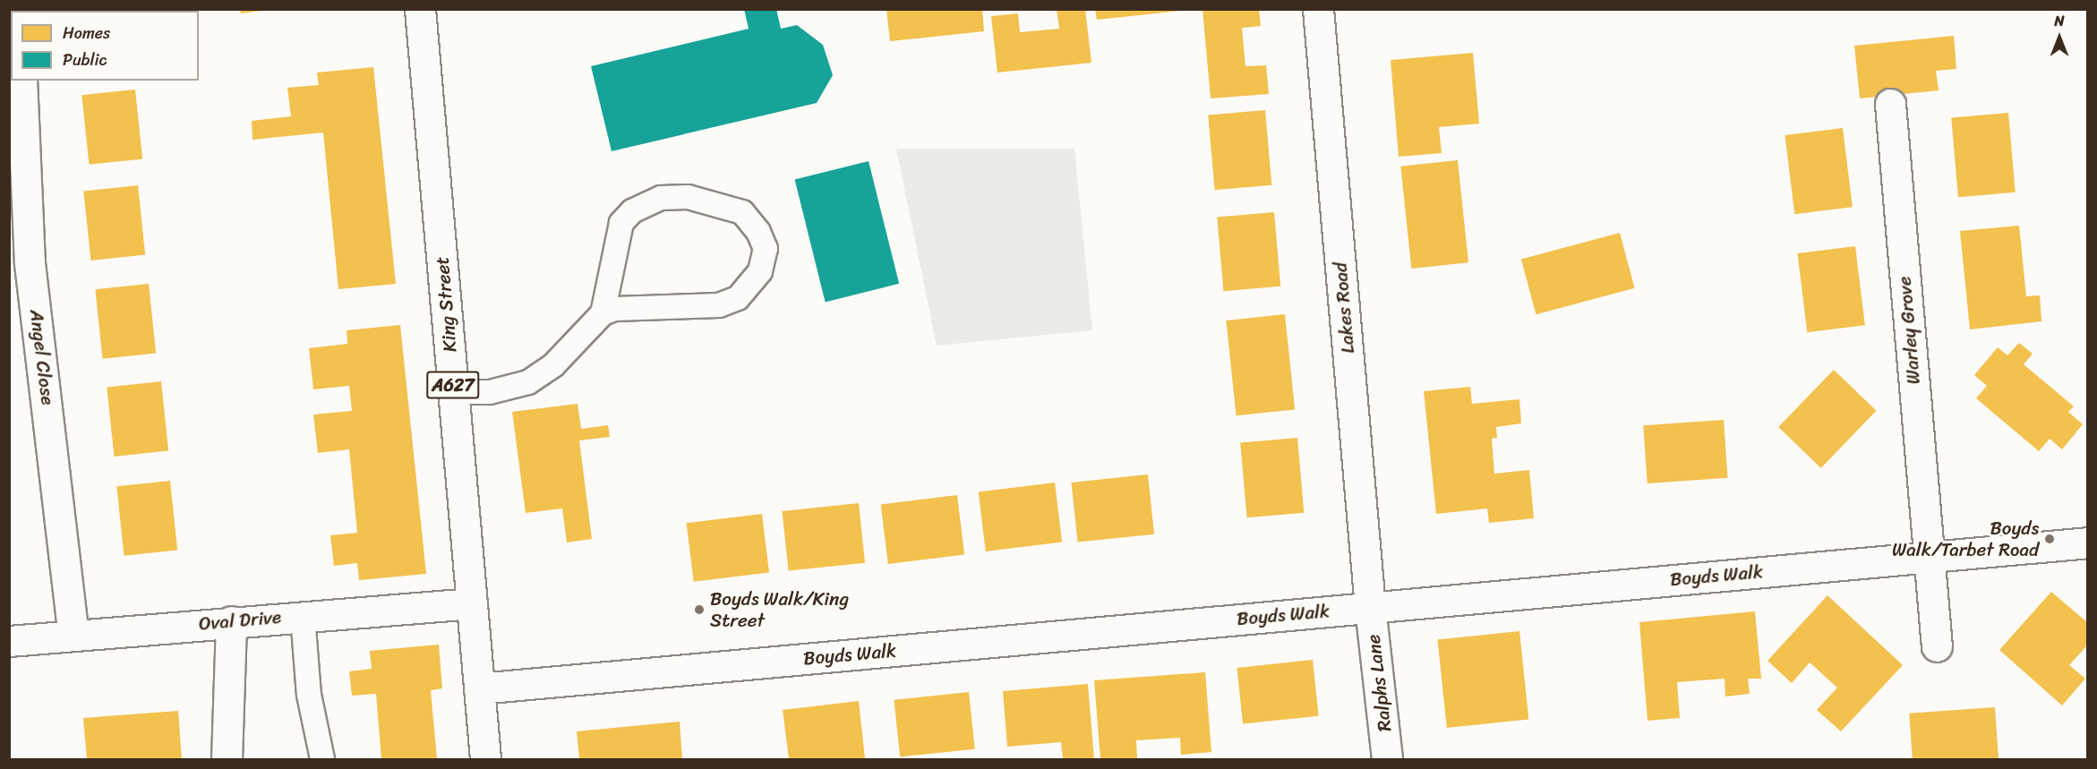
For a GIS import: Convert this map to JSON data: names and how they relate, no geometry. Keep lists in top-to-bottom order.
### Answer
{
  "streets": {
    "street": [
      "King Street",
      "Lakes Road",
      "Warley Grove",
      "Angel Close",
      "A627",
      "Boyds Walk",
      "Oval Drive",
      "Ralphs Lane"
    ]
  },
  "crossings": [
    ["King Street", "Boyds Walk"],
    ["King Street", "Oval Drive"],
    ["Lakes Road", "Boyds Walk"],
    ["Lakes Road", "Ralphs Lane"],
    ["Warley Grove", "Boyds Walk"],
    ["Angel Close", "Oval Drive"],
    ["Boyds Walk", "Ralphs Lane"]
  ],
  "places": ["Boyds Walk/Tarbet Road", "Boyds Walk/King Street"],
  "legend": ["Homes", "Public"],
  "north": "top"
}
